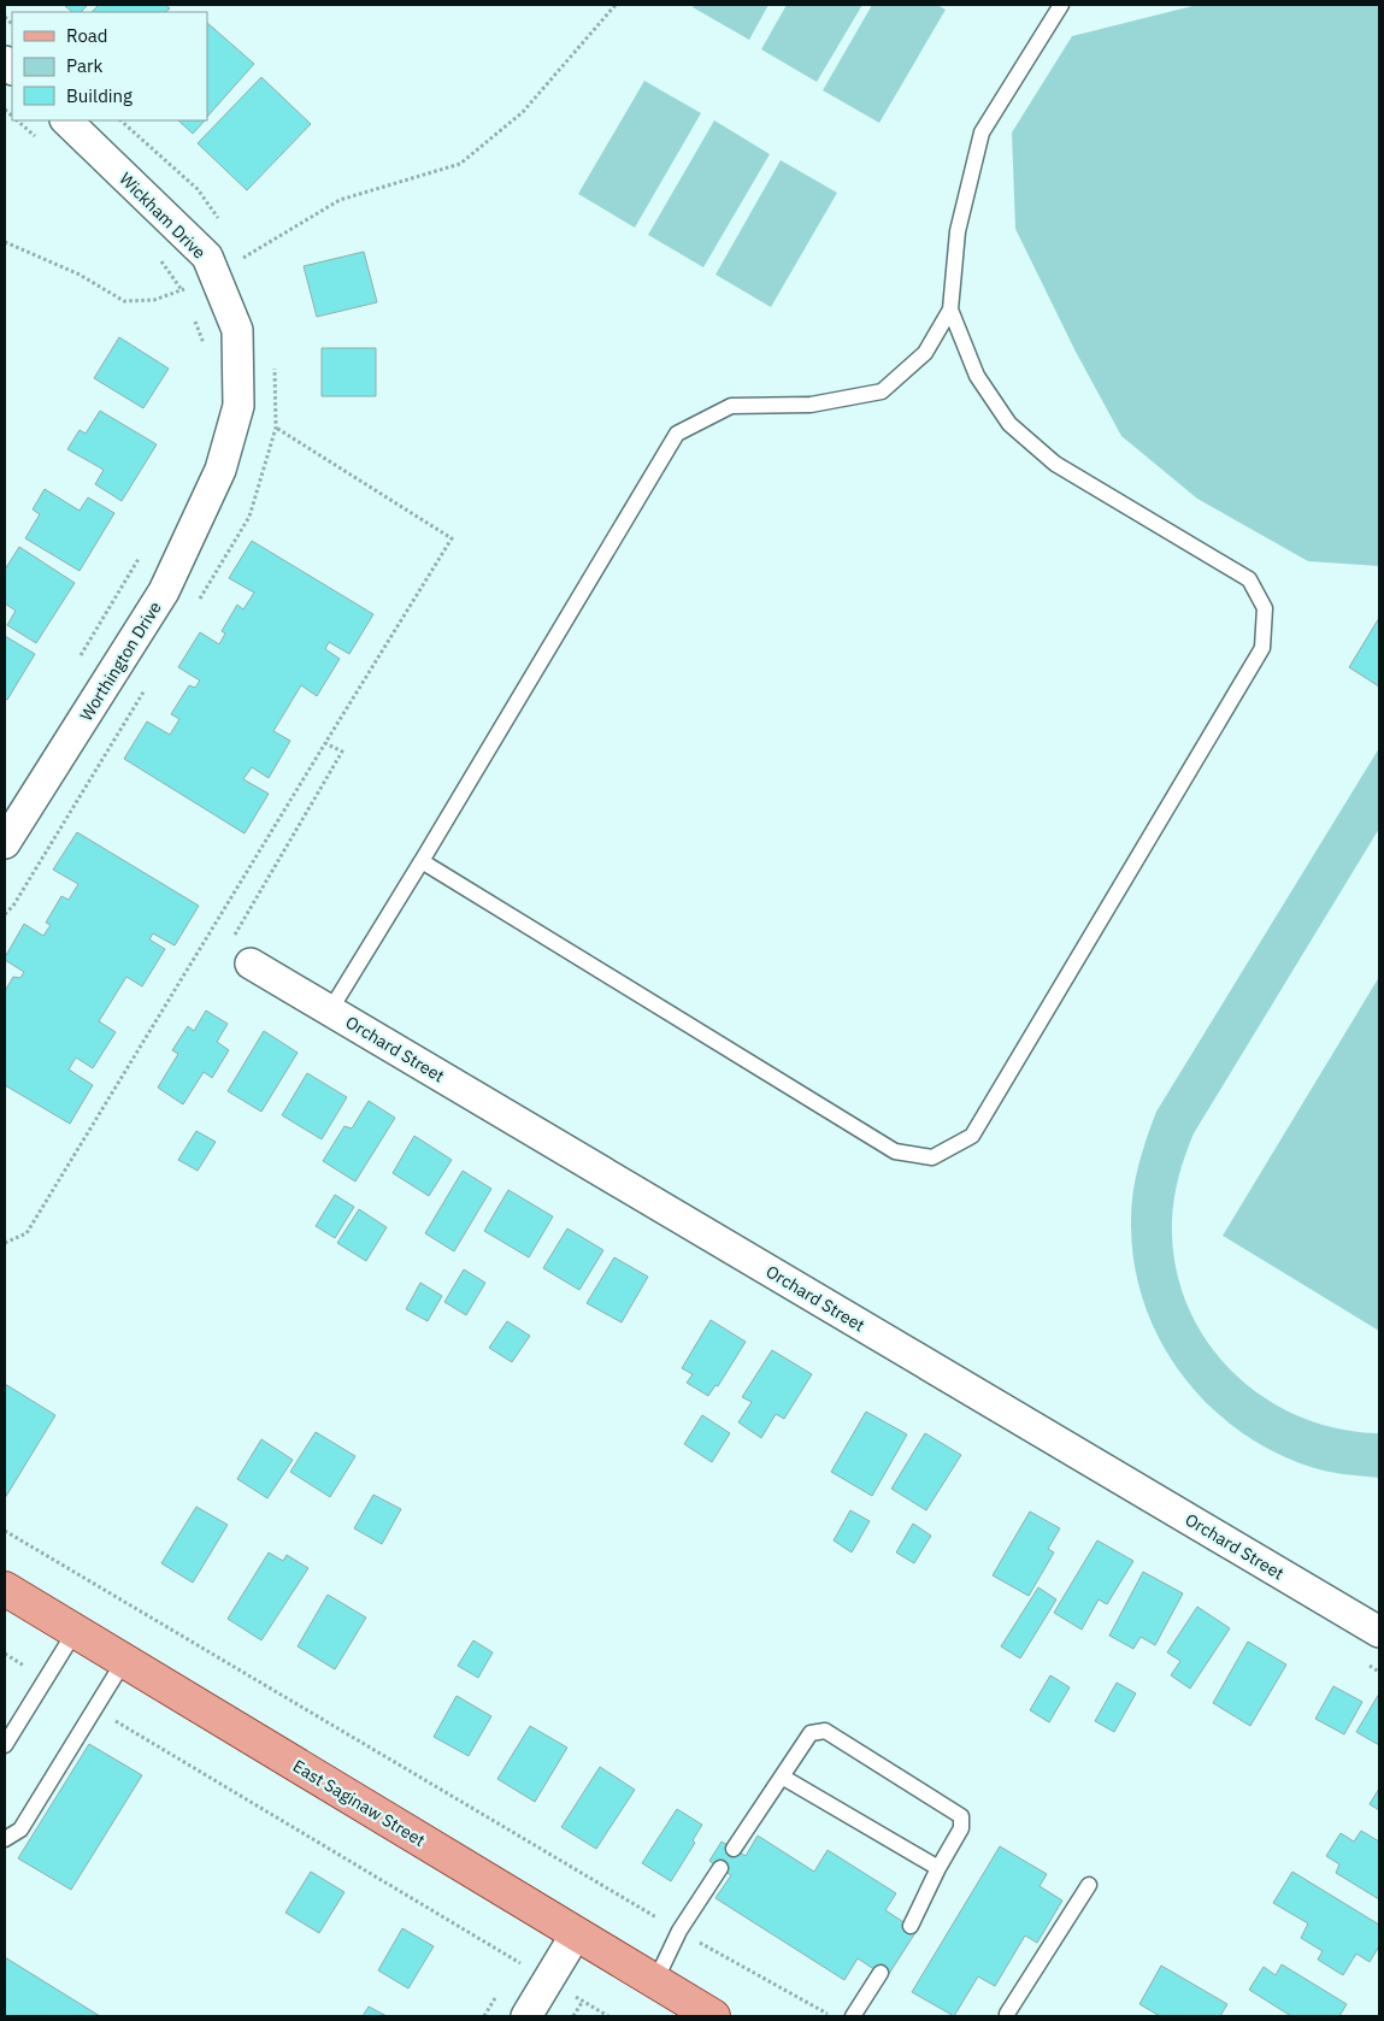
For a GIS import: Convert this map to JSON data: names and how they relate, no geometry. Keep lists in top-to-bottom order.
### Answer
{
  "streets": {
    "main road": ["East Saginaw Street"],
    "street": ["Wickham Drive", "Worthington Drive", "Orchard Street"]
  },
  "crossings": [
    ["Wickham Drive", "Worthington Drive"]
  ],
  "legend": ["Road", "Park", "Building"]
}
